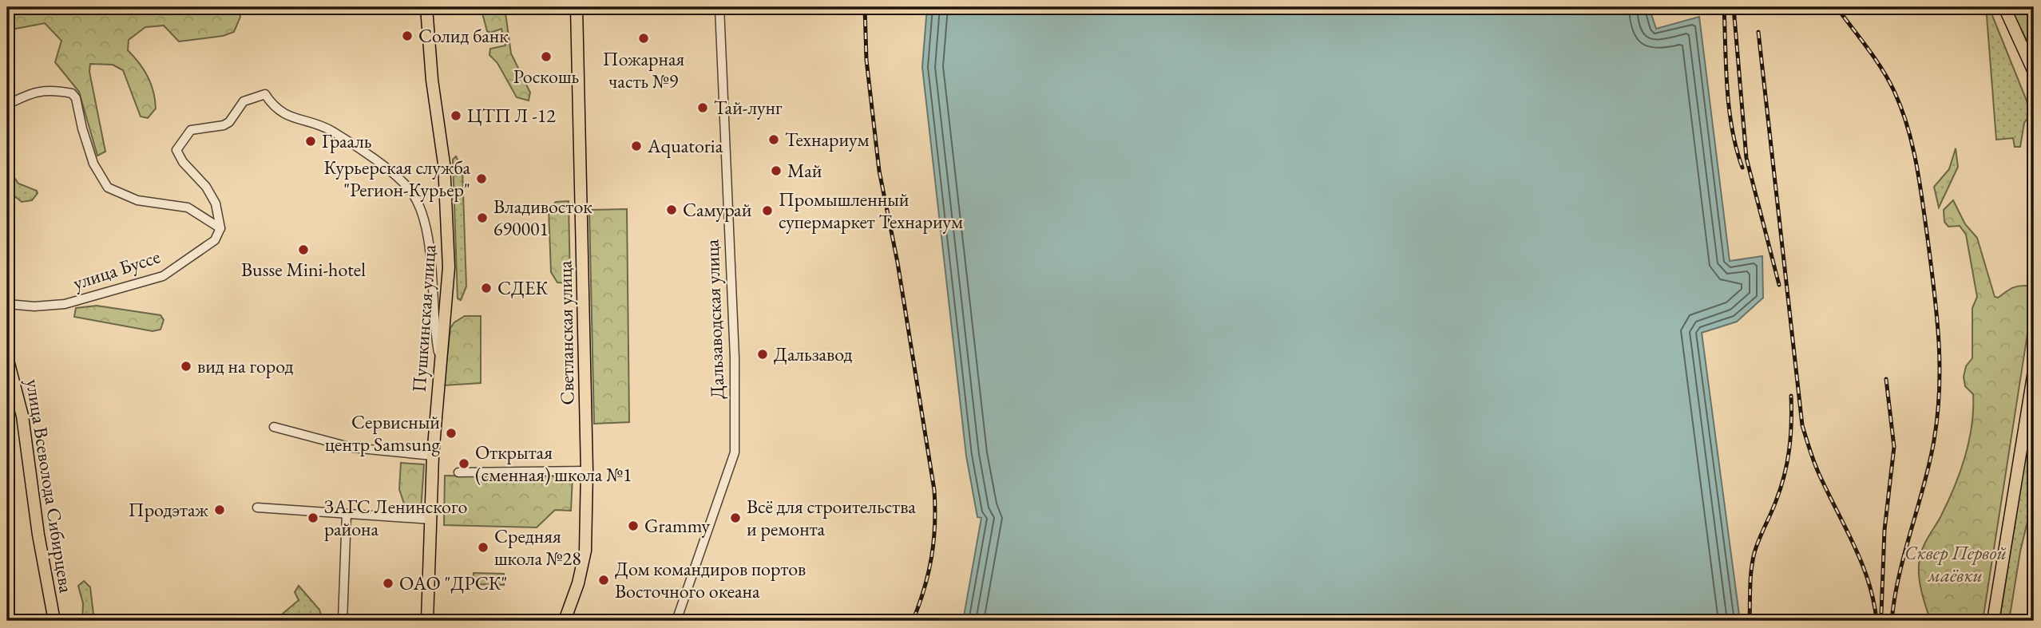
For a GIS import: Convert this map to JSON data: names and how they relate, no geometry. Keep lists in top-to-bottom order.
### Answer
{
  "streets": {
    "main road": ["Пушкинская улица", "Светланская улица", "улица Всеволода Сибирцева"],
    "street": ["улица Буссе", "Дальзаводская улица"]
  },
  "parks": ["Сквер Первой маёвки"],
  "places": [
    "Солид банк",
    "Пожарная часть №9",
    "Роскошь",
    "Тай-лунг",
    "ЦТП Л -12",
    "Технариум",
    "Грааль",
    "Aquatoria",
    "Май",
    "Курьерская служба \"Регион-Курьер\"",
    "Самурай",
    "Промышленный супермаркет Технариум",
    "Владивосток 690001",
    "Busse Mini-hotel",
    "СДЕК",
    "Дальзавод",
    "вид на город",
    "Сервисный центр Samsung",
    "Открытая (сменная) школа №1",
    "Продэтаж",
    "ЗАГС Ленинского района",
    "Всё для строительства и ремонта",
    "Grammy",
    "Средняя школа №28",
    "Дом командиров портов Восточного океана",
    "ОАО \"ДРСК\""
  ]
}
